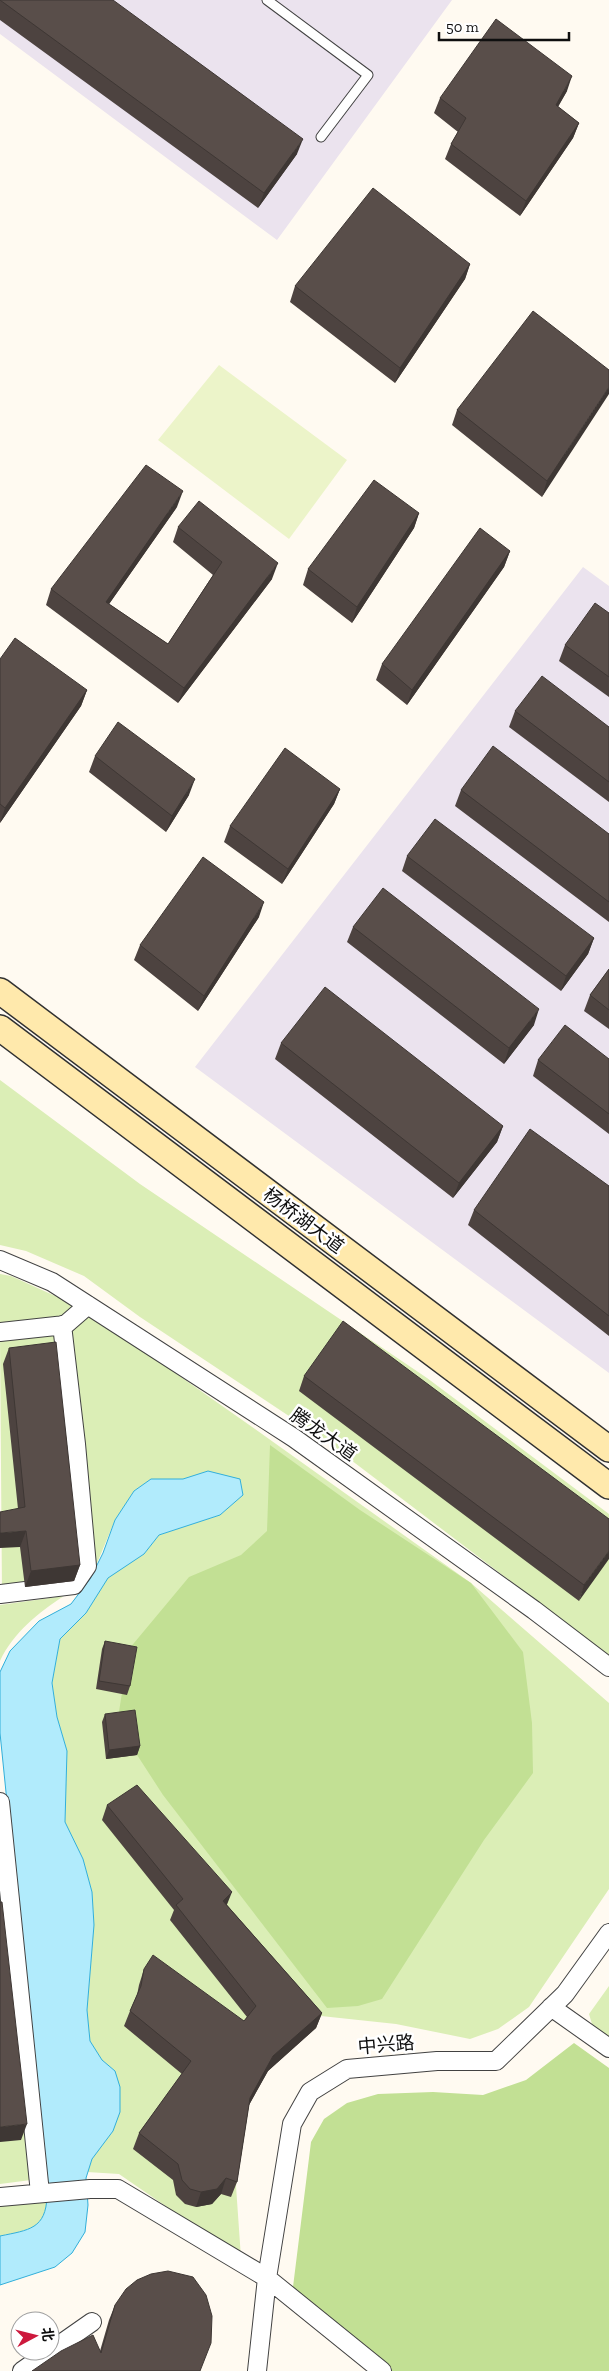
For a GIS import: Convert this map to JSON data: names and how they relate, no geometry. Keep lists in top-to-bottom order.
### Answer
{
  "streets": {
    "main road": ["杨桥湖大道"],
    "street": ["腾龙大道", "中兴路"]
  },
  "scale_bar": "50 m",
  "north": "right"
}
